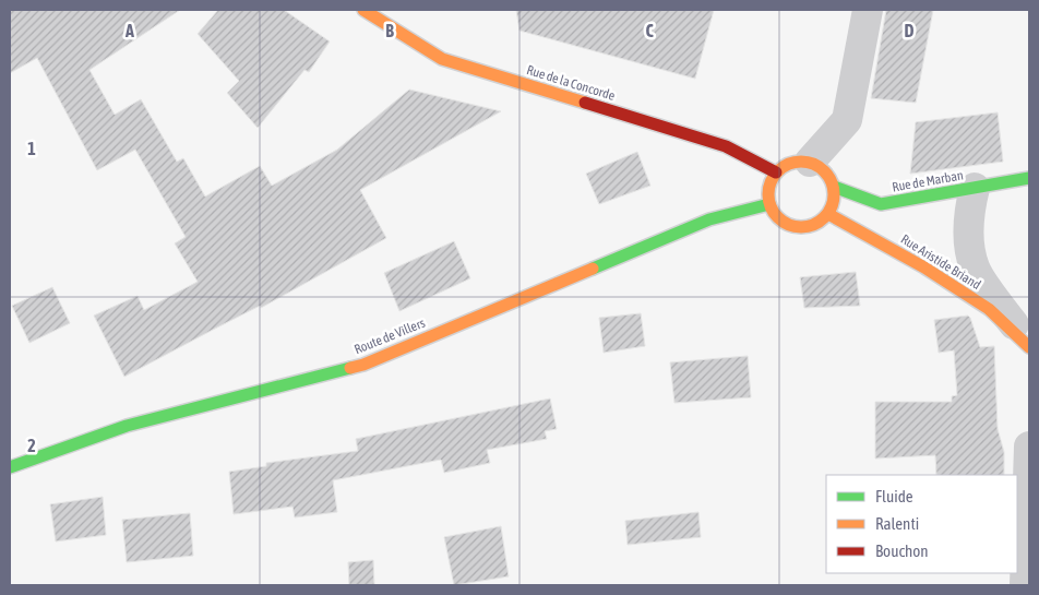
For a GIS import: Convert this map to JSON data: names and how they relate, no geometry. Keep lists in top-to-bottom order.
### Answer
{
  "streets": {
    "main road": [
      "Rue de la Concorde",
      "Rue de Marban",
      "Rue Aristide Briand",
      "Route de Villers"
    ]
  },
  "crossings": [
    ["Rue de la Concorde", "Rue de Marban"],
    ["Rue de la Concorde", "Rue Aristide Briand"],
    ["Rue de la Concorde", "Route de Villers"],
    ["Rue de Marban", "Rue Aristide Briand"],
    ["Rue de Marban", "Route de Villers"],
    ["Rue Aristide Briand", "Route de Villers"]
  ],
  "legend": ["Fluide", "Ralenti", "Bouchon"],
  "grid": {
    "columns": [
      "A",
      "B",
      "C",
      "D"
    ],
    "rows": ["1", "2"]
  }
}
